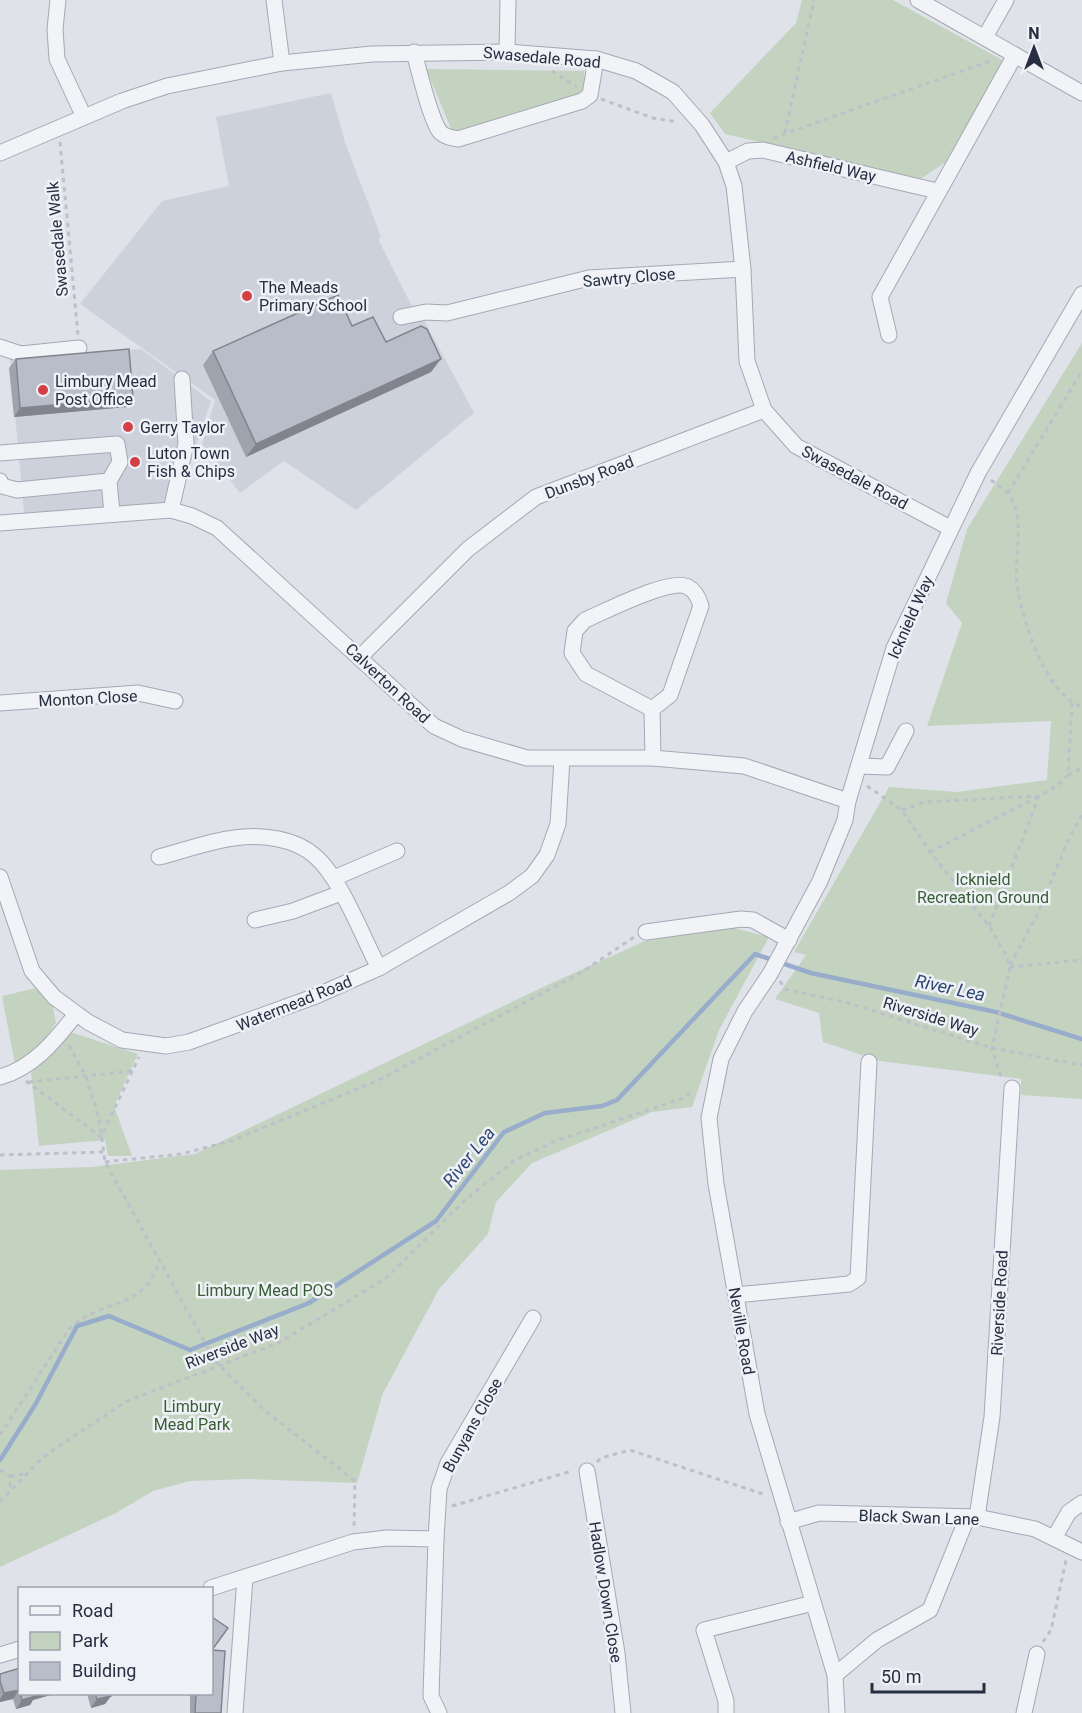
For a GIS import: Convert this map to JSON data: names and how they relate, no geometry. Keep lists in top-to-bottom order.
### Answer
{
  "streets": {
    "street": [
      "Swasedale Road",
      "Ashfield Way",
      "Sawtry Close",
      "Dunsby Road",
      "Icknield Way",
      "Calverton Road",
      "Monton Close",
      "Watermead Road",
      "Riverside Road",
      "Neville Road",
      "Bunyans Close",
      "Black Swan Lane",
      "Hadlow Down Close"
    ],
    "path": ["Swasedale Walk", "Riverside Way"]
  },
  "crossings": [
    ["Swasedale Road", "Ashfield Way"],
    ["Swasedale Road", "Swasedale Walk"],
    ["Swasedale Road", "Sawtry Close"],
    ["Swasedale Road", "Dunsby Road"],
    ["Swasedale Road", "Icknield Way"],
    ["Dunsby Road", "Calverton Road"],
    ["Icknield Way", "Calverton Road"],
    ["Icknield Way", "Neville Road"],
    ["Calverton Road", "Watermead Road"],
    ["Riverside Way", "Neville Road"],
    ["Riverside Road", "Neville Road"],
    ["Riverside Road", "Black Swan Lane"],
    ["Neville Road", "Black Swan Lane"]
  ],
  "water": ["River Lea"],
  "parks": ["Icknield Recreation Ground", "Limbury Mead POS", "Limbury Mead Park"],
  "places": [
    "The Meads Primary School",
    "Limbury Mead Post Office",
    "Gerry Taylor",
    "Luton Town Fish & Chips"
  ],
  "legend": ["Road", "Park", "Building"],
  "scale_bar": "50 m",
  "north": "top"
}
